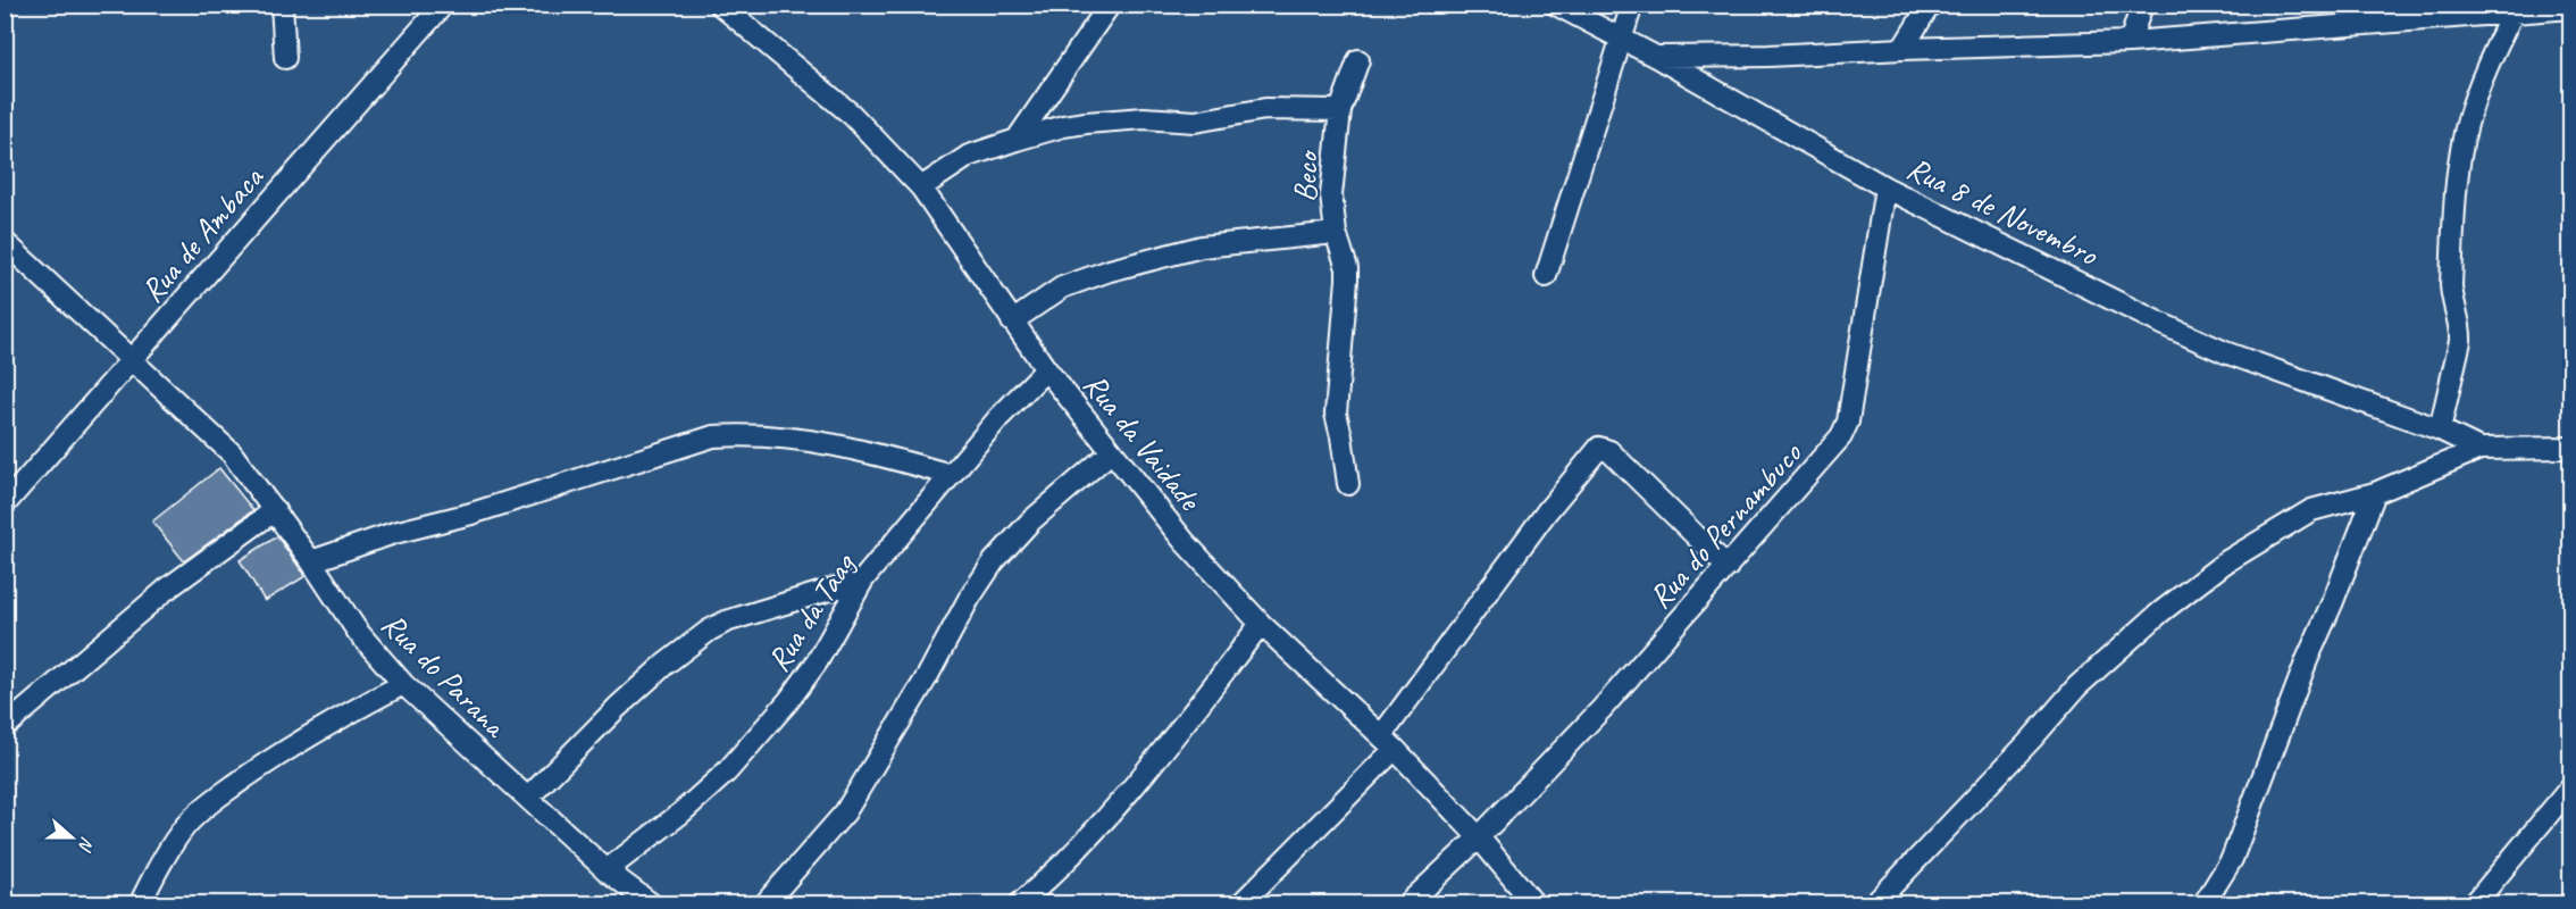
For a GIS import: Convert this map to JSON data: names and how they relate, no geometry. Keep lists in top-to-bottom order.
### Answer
{
  "streets": {
    "street": [
      "Beco",
      "Rua 8 de Novembro",
      "Rua de Ambaca",
      "Rua da Vaidade",
      "Rua do Pernambuco",
      "Rua da Taag",
      "Rua do Parana"
    ]
  },
  "crossings": [
    ["Beco", "Rua da Vaidade"],
    ["Rua 8 de Novembro", "Rua do Pernambuco"],
    ["Rua de Ambaca", "Rua do Parana"],
    ["Rua da Vaidade", "Rua do Pernambuco"],
    ["Rua da Vaidade", "Rua da Taag"],
    ["Rua da Taag", "Rua do Parana"]
  ],
  "north": "right"
}
